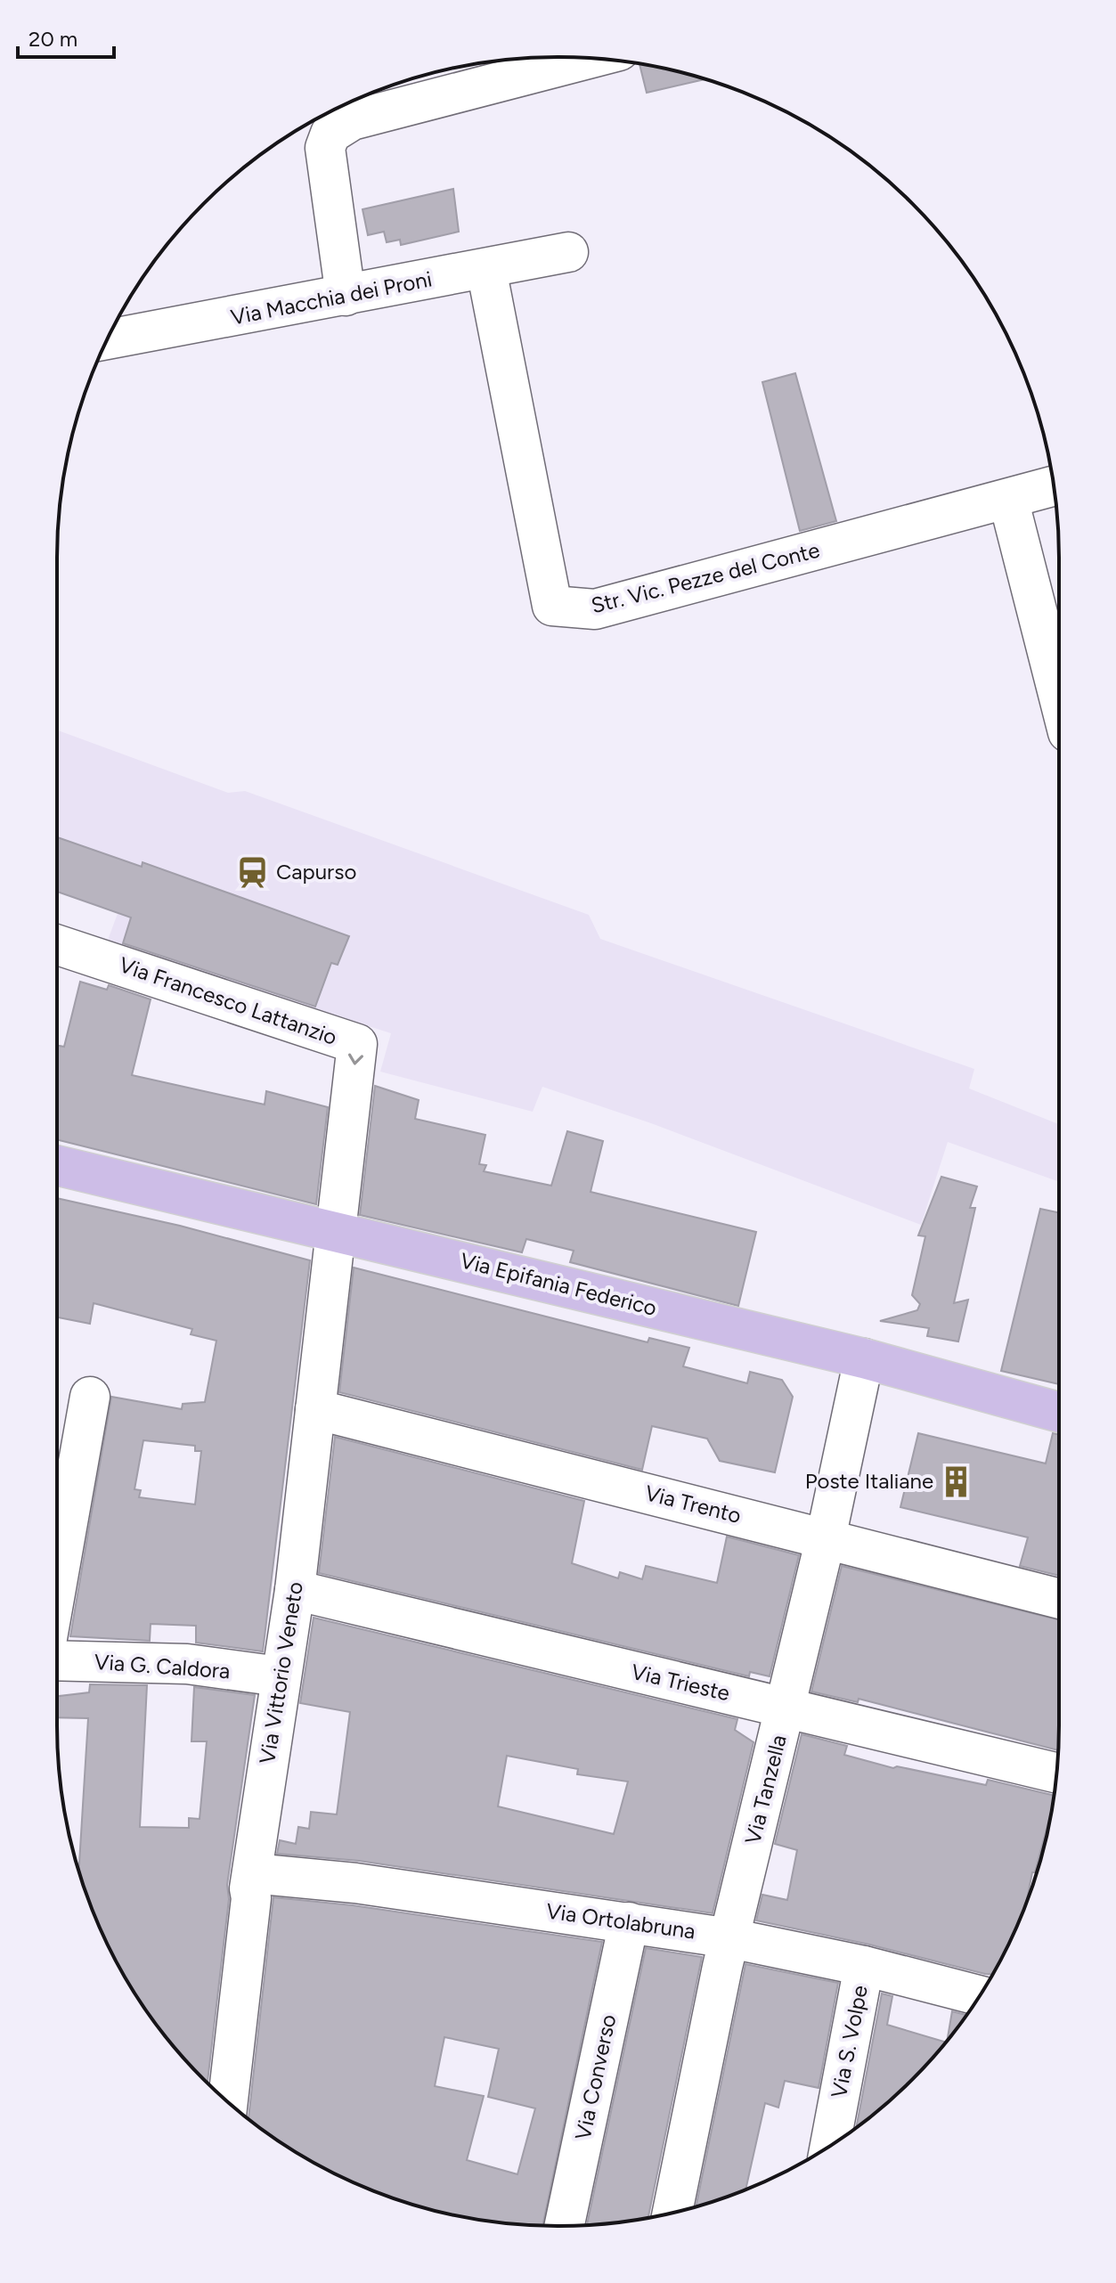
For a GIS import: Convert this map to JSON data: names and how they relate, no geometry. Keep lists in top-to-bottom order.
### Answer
{
  "streets": {
    "main road": ["Via Epifania Federico"],
    "street": [
      "Via Macchia dei Proni",
      "Str. Vic. Pezze del Conte",
      "Via Francesco Lattanzio",
      "Via Trento",
      "Via G. Caldora",
      "Via Vittorio Veneto",
      "Via Trieste",
      "Via Tanzella",
      "Via Ortolabruna",
      "Via S. Volpe",
      "Via Converso"
    ]
  },
  "crossings": [
    ["Via Macchia dei Proni", "Str. Vic. Pezze del Conte"],
    ["Via Francesco Lattanzio", "Via Epifania Federico"],
    ["Via Francesco Lattanzio", "Via Vittorio Veneto"],
    ["Via Epifania Federico", "Via Vittorio Veneto"],
    ["Via Epifania Federico", "Via Tanzella"],
    ["Via Trento", "Via Vittorio Veneto"],
    ["Via Trento", "Via Tanzella"],
    ["Via G. Caldora", "Via Vittorio Veneto"],
    ["Via Vittorio Veneto", "Via Trieste"],
    ["Via Vittorio Veneto", "Via Ortolabruna"],
    ["Via Trieste", "Via Tanzella"],
    ["Via Tanzella", "Via Ortolabruna"],
    ["Via Ortolabruna", "Via S. Volpe"],
    ["Via Ortolabruna", "Via Converso"]
  ],
  "places": {
    "station": ["Capurso"],
    "building": ["Poste Italiane"]
  },
  "scale_bar": "20 m"
}
